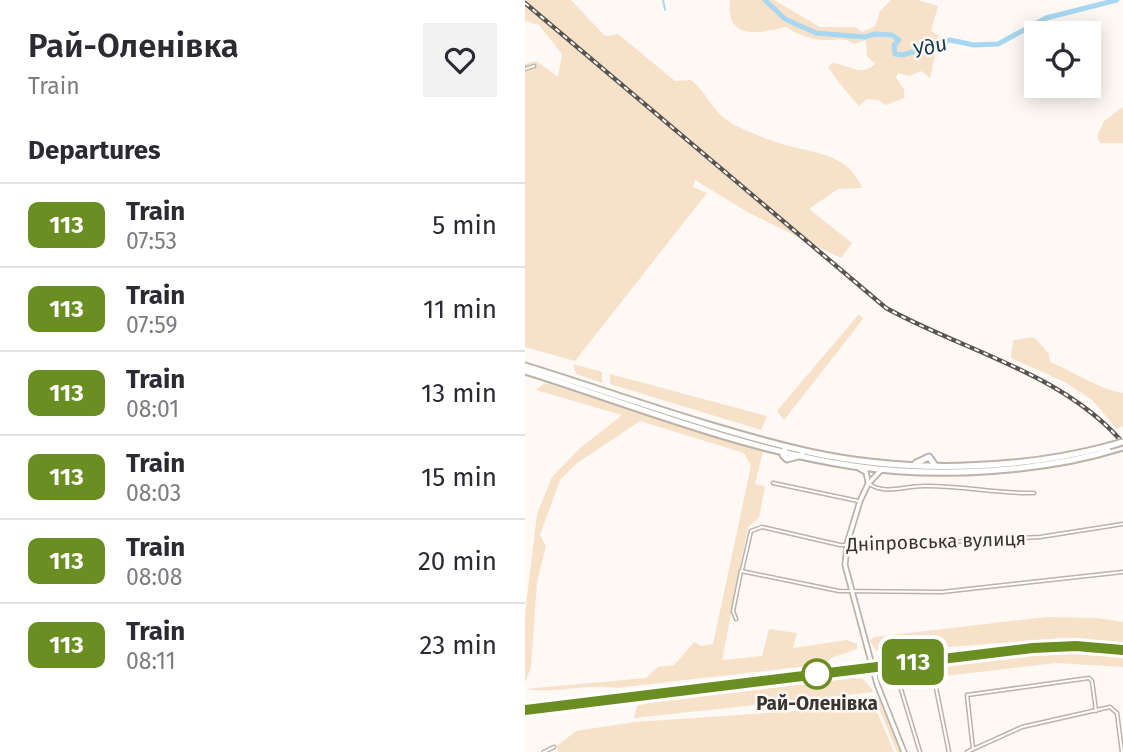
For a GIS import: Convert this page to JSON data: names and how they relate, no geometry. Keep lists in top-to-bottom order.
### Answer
{
  "streets": {
    "street": ["Дніпровська вулиця"]
  },
  "water": ["Уди"],
  "places": ["Рай-Оленівка"],
  "page": {
    "heading": [
      ["Рай-Оленівка", "Train"],
      "Departures"
    ],
    "on_map": "113",
    "list": [
      {
        "mark": "113",
        "name": "Train",
        "note": "07:53",
        "value": "5 min"
      },
      {
        "mark": "113",
        "name": "Train",
        "note": "07:59",
        "value": "11 min"
      },
      {
        "mark": "113",
        "name": "Train",
        "note": "08:01",
        "value": "13 min"
      },
      {
        "mark": "113",
        "name": "Train",
        "note": "08:03",
        "value": "15 min"
      },
      {
        "mark": "113",
        "name": "Train",
        "note": "08:08",
        "value": "20 min"
      },
      {
        "mark": "113",
        "name": "Train",
        "note": "08:11",
        "value": "23 min"
      }
    ]
  }
}
